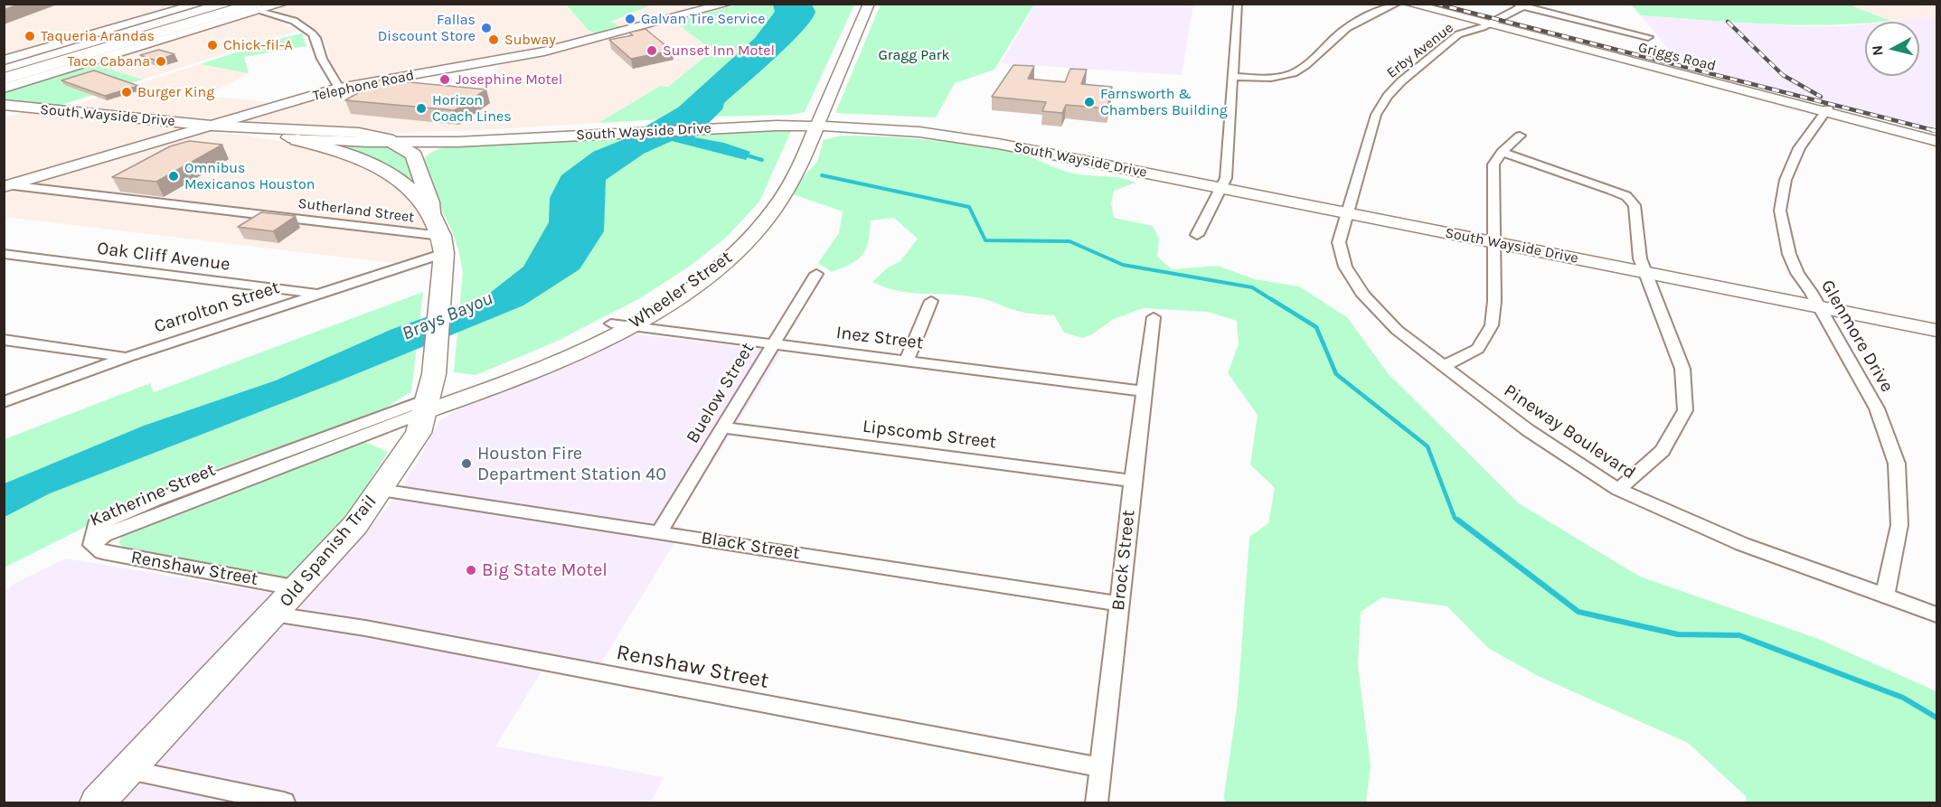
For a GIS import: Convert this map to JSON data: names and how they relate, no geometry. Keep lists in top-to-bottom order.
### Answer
{
  "streets": {
    "main road": [
      "Griggs Road",
      "Telephone Road",
      "South Wayside Drive",
      "Wheeler Street",
      "Old Spanish Trail"
    ],
    "street": [
      "Erby Avenue",
      "Sutherland Street",
      "Oak Cliff Avenue",
      "Carrolton Street",
      "Glenmore Drive",
      "Inez Street",
      "Buelow Street",
      "Pineway Boulevard",
      "Lipscomb Street",
      "Katherine Street",
      "Black Street",
      "Brock Street",
      "Renshaw Street"
    ]
  },
  "crossings": [
    ["Erby Avenue", "Griggs Road"],
    ["Erby Avenue", "South Wayside Drive"],
    ["Erby Avenue", "Pineway Boulevard"],
    ["Griggs Road", "Glenmore Drive"],
    ["Telephone Road", "South Wayside Drive"],
    ["Telephone Road", "Sutherland Street"],
    ["South Wayside Drive", "Wheeler Street"],
    ["South Wayside Drive", "Glenmore Drive"],
    ["South Wayside Drive", "Pineway Boulevard"],
    ["South Wayside Drive", "Old Spanish Trail"],
    ["Sutherland Street", "Carrolton Street"],
    ["Sutherland Street", "Old Spanish Trail"],
    ["Oak Cliff Avenue", "Carrolton Street"],
    ["Wheeler Street", "Inez Street"],
    ["Wheeler Street", "Katherine Street"],
    ["Wheeler Street", "Old Spanish Trail"],
    ["Carrolton Street", "Old Spanish Trail"],
    ["Glenmore Drive", "Pineway Boulevard"],
    ["Inez Street", "Buelow Street"],
    ["Inez Street", "Brock Street"],
    ["Buelow Street", "Lipscomb Street"],
    ["Buelow Street", "Black Street"],
    ["Lipscomb Street", "Brock Street"],
    ["Katherine Street", "Old Spanish Trail"],
    ["Katherine Street", "Renshaw Street"],
    ["Black Street", "Old Spanish Trail"],
    ["Black Street", "Brock Street"],
    ["Old Spanish Trail", "Renshaw Street"],
    ["Brock Street", "Renshaw Street"]
  ],
  "water": ["Brays Bayou"],
  "parks": ["Gragg Park"],
  "places": [
    "Galvan Tire Service",
    "Fallas Discount Store",
    "Taqueria Arandas",
    "Subway",
    "Chick-fil-A",
    "Sunset Inn Motel",
    "Taco Cabana",
    "Josephine Motel",
    "Burger King",
    "Farnsworth & Chambers Building",
    "Horizon Coach Lines",
    "Omnibus Mexicanos Houston",
    "Houston Fire Department Station 40",
    "Big State Motel"
  ],
  "north": "left"
}
